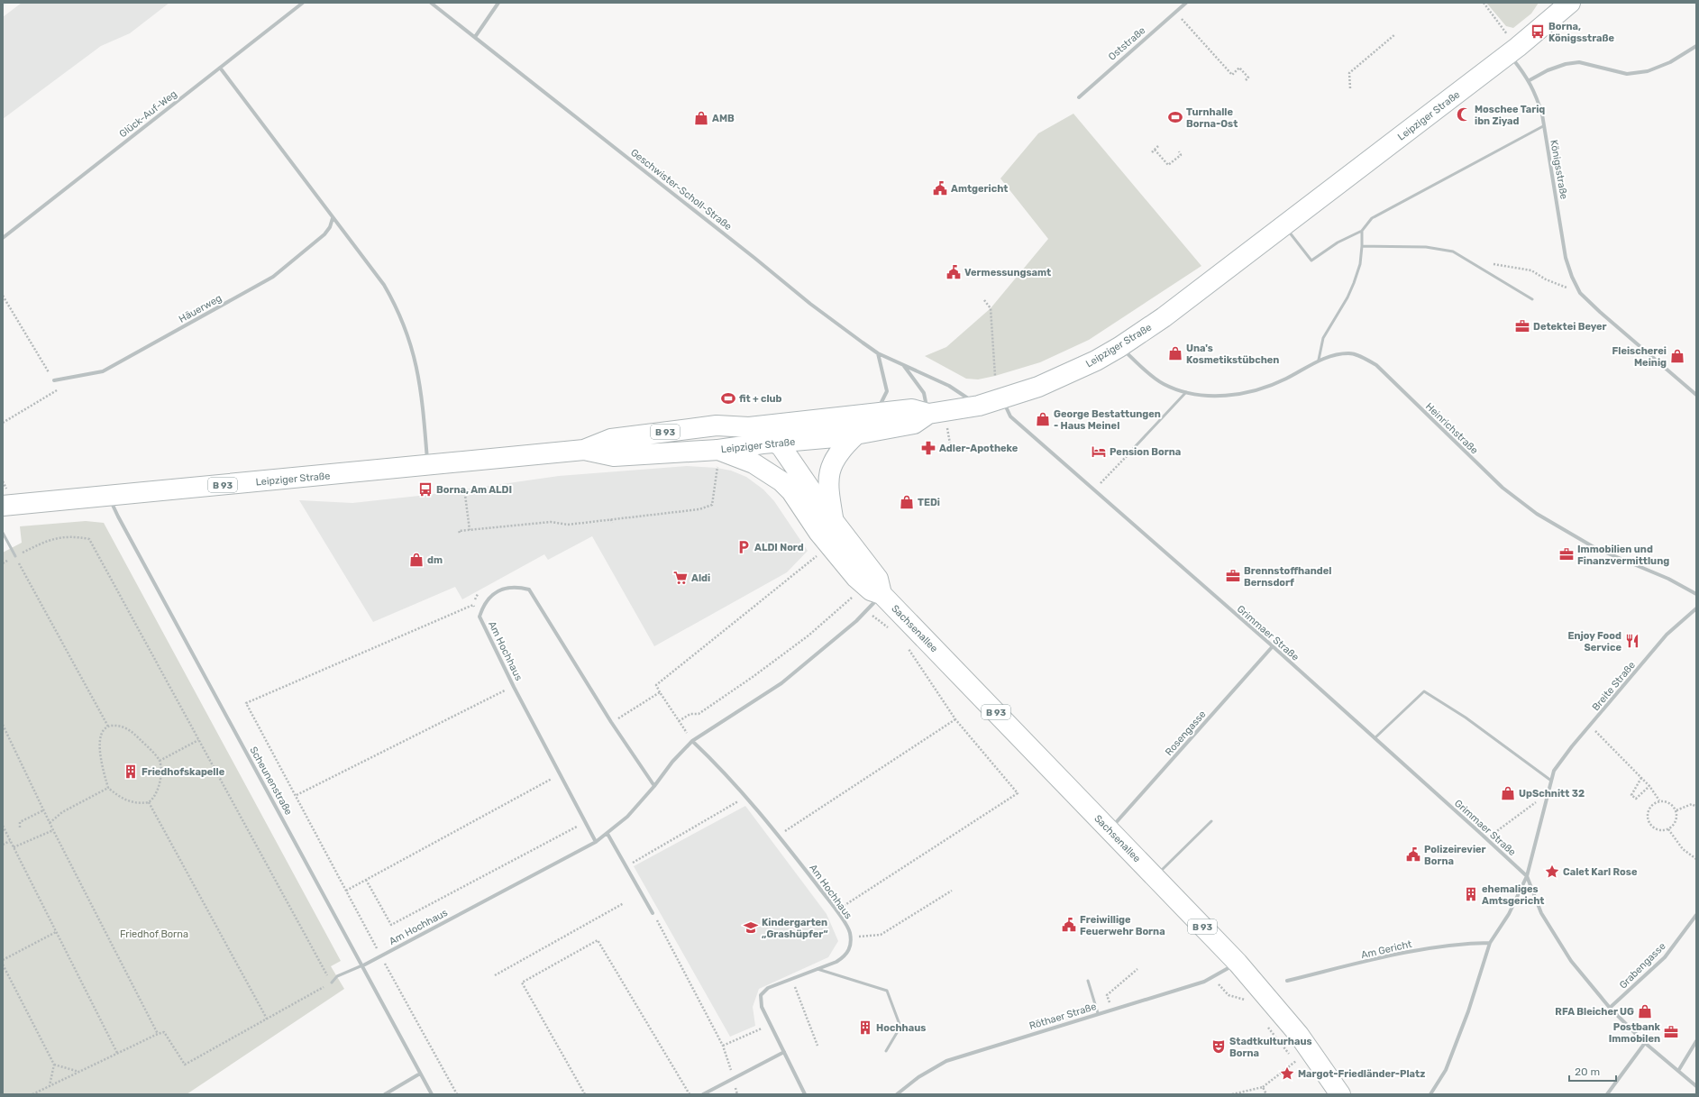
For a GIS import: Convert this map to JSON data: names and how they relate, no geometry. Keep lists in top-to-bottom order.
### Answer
{
  "streets": {
    "main road": ["Leipziger Straße", "B 93", "Sachsenallee"],
    "street": [
      "Oststraße",
      "Glück-Auf-Weg",
      "Königsstraße",
      "Geschwister-Scholl-Straße",
      "Häuerweg",
      "Heinrichstraße",
      "Grimmaer Straße",
      "Am Hochhaus",
      "Breite Straße",
      "Rosengasse",
      "Scheunenstraße",
      "Am Gericht",
      "Grabengasse",
      "Röthaer Straße"
    ]
  },
  "crossings": [
    ["Leipziger Straße", "Königsstraße"],
    ["Leipziger Straße", "Geschwister-Scholl-Straße"],
    ["Leipziger Straße", "Heinrichstraße"],
    ["Leipziger Straße", "B 93"],
    ["Leipziger Straße", "Sachsenallee"],
    ["Leipziger Straße", "Grimmaer Straße"],
    ["Leipziger Straße", "Scheunenstraße"],
    ["B 93", "Sachsenallee"],
    ["Sachsenallee", "Am Hochhaus"],
    ["Sachsenallee", "Rosengasse"],
    ["Sachsenallee", "Röthaer Straße"],
    ["Grimmaer Straße", "Breite Straße"],
    ["Grimmaer Straße", "Rosengasse"],
    ["Am Hochhaus", "Scheunenstraße"],
    ["Breite Straße", "Am Gericht"]
  ],
  "parks": ["Friedhof Borna"],
  "places": {
    "bus stop": ["Borna, Königsstraße", "Borna, Am ALDI"],
    "mosque": ["Moschee Tariq ibn Ziyad"],
    "sports": ["Turnhalle Borna-Ost", "fit + club"],
    "shop": [
      "AMB",
      "Una's Kosmetikstübchen",
      "Fleischerei Meinig",
      "George Bestattungen - Haus Meinel",
      "TEDi",
      "dm",
      "UpSchnitt 32",
      "RFA Bleicher UG"
    ],
    "public building": [
      "Amtgericht",
      "Vermessungsamt",
      "Polizeirevier Borna",
      "Freiwillige Feuerwehr Borna"
    ],
    "office": [
      "Detektei Beyer",
      "Immobilien und Finanzvermittlung",
      "Brennstoffhandel Bernsdorf",
      "Postbank Immobilen"
    ],
    "pharmacy": ["Adler-Apotheke"],
    "hotel": ["Pension Borna"],
    "parking": ["ALDI Nord"],
    "supermarket": ["Aldi"],
    "restaurant": ["Enjoy Food Service"],
    "building": ["Friedhofskapelle", "ehemaliges Amtsgericht", "Hochhaus"],
    "place": ["Calet Karl Rose", "Margot-Friedländer-Platz"],
    "school or university": ["Kindergarten „Grashüpfer“"],
    "theatre": ["Stadtkulturhaus Borna"]
  },
  "scale_bar": "20 m"
}
